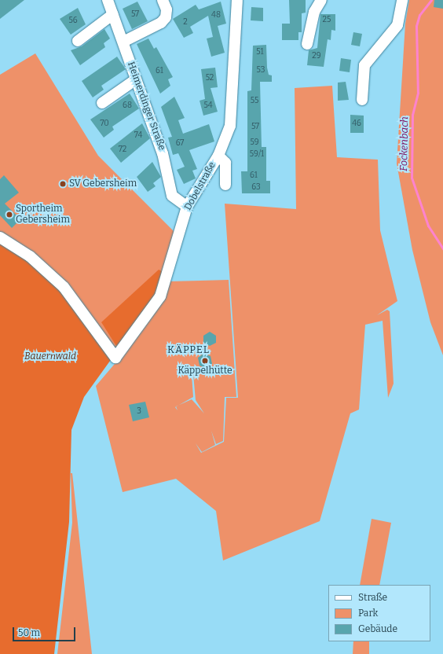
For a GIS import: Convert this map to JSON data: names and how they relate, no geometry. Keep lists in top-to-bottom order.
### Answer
{
  "streets": {
    "street": ["Heimerdinger Straße", "Dobelstraße"]
  },
  "crossings": [
    ["Heimerdinger Straße", "Dobelstraße"]
  ],
  "districts": ["KÄPPEL"],
  "water": ["Fockenbach"],
  "parks": ["Bauernwald"],
  "places": ["SV Gebersheim", "Sportheim Gebersheim", "Käppelhütte"],
  "house_numbers": [
    "57",
    "48",
    "25",
    "56",
    "2",
    "51",
    "29",
    "53",
    "61",
    "52",
    "55",
    "68",
    "54",
    "70",
    "46",
    "57",
    "74",
    "59",
    "67",
    "72",
    "59/1",
    "61",
    "63",
    "3"
  ],
  "legend": ["Straße", "Park", "Gebäude"],
  "scale_bar": "50 m"
}
